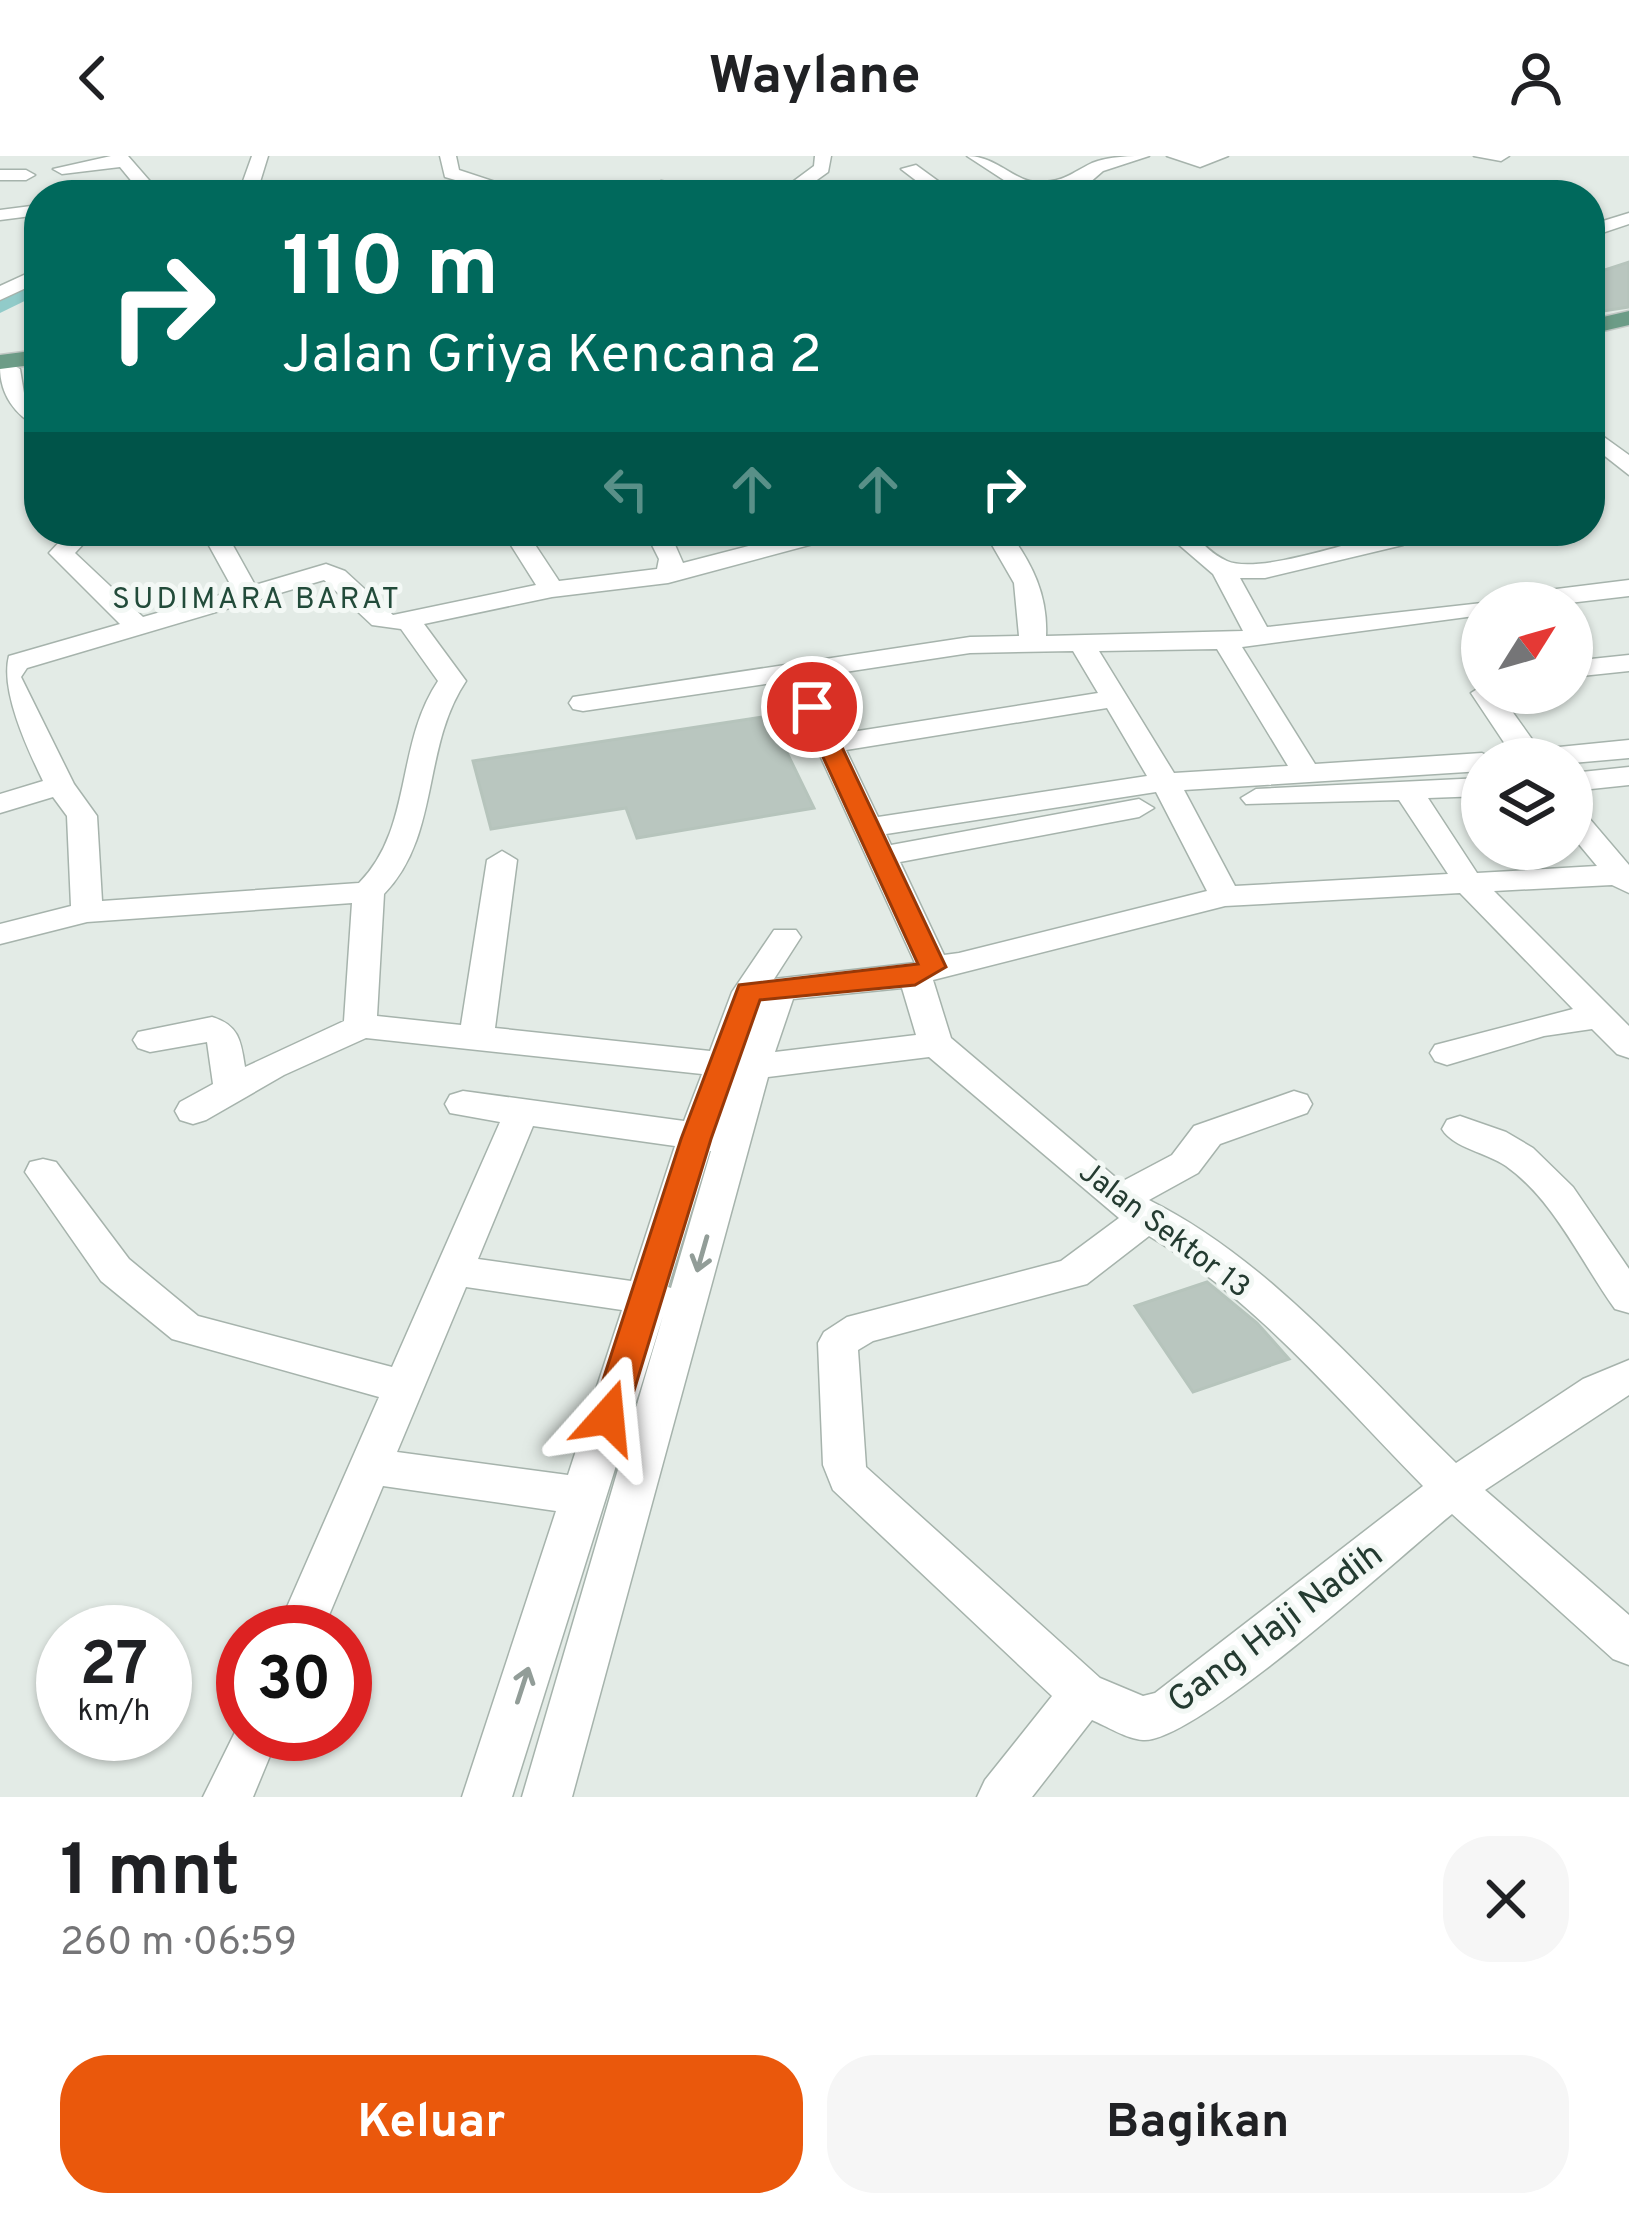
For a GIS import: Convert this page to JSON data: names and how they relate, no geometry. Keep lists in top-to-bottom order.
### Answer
{
  "streets": {
    "street": ["Jalan Sektor 13", "Gang Haji Nadih"]
  },
  "crossings": [
    ["Jalan Sektor 13", "Gang Haji Nadih"]
  ],
  "districts": ["SUDIMARA BARAT"],
  "north": "top right",
  "page": {
    "header": "Waylane",
    "turn": ["110 m", "Jalan Griya Kencana 2"],
    "speed": "27 km/h",
    "limit": "30",
    "heading": ["1 mnt", "260 m · 06:59"],
    "buttons": ["Keluar", "Bagikan"]
  }
}
